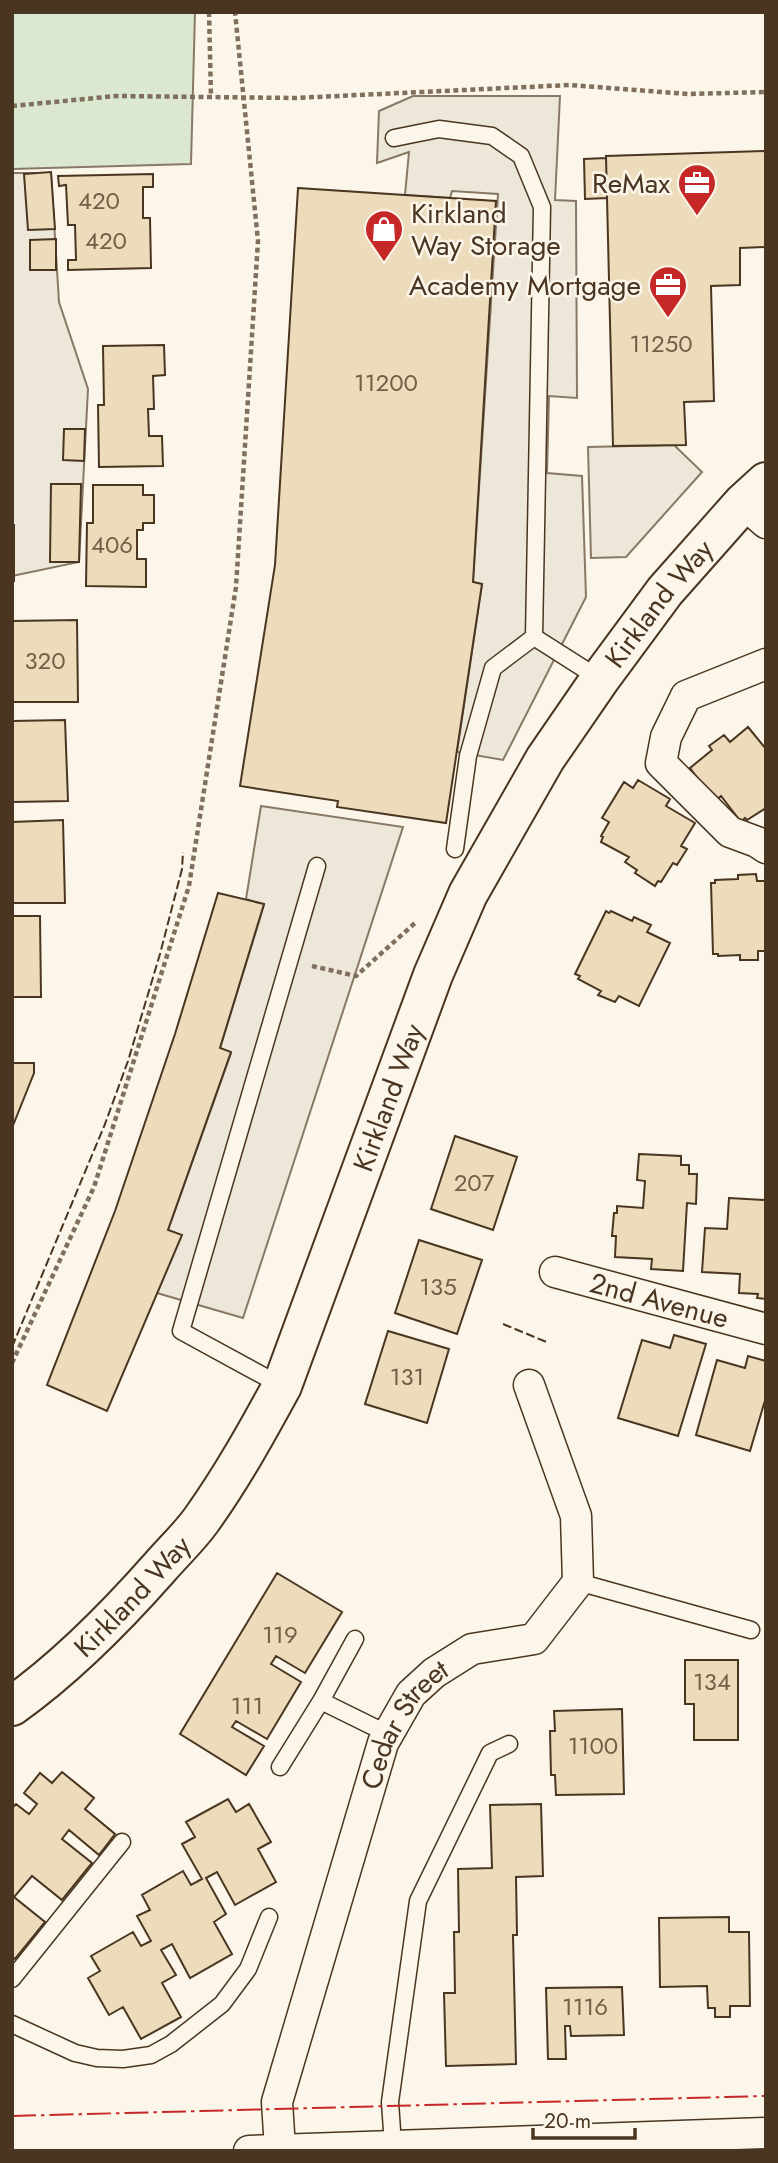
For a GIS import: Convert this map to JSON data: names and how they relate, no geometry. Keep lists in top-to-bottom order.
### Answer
{
  "streets": {
    "main road": ["Kirkland Way"],
    "street": ["2nd Avenue", "Cedar Street"]
  },
  "places": {
    "office": ["ReMax", "Academy Mortgage"],
    "shop": ["Kirkland Way Storage"]
  },
  "house_numbers": [
    "420",
    "420",
    "11250",
    "11200",
    "406",
    "320",
    "207",
    "135",
    "131",
    "119",
    "134",
    "111",
    "1100",
    "1116"
  ],
  "scale_bar": "20 m"
}
